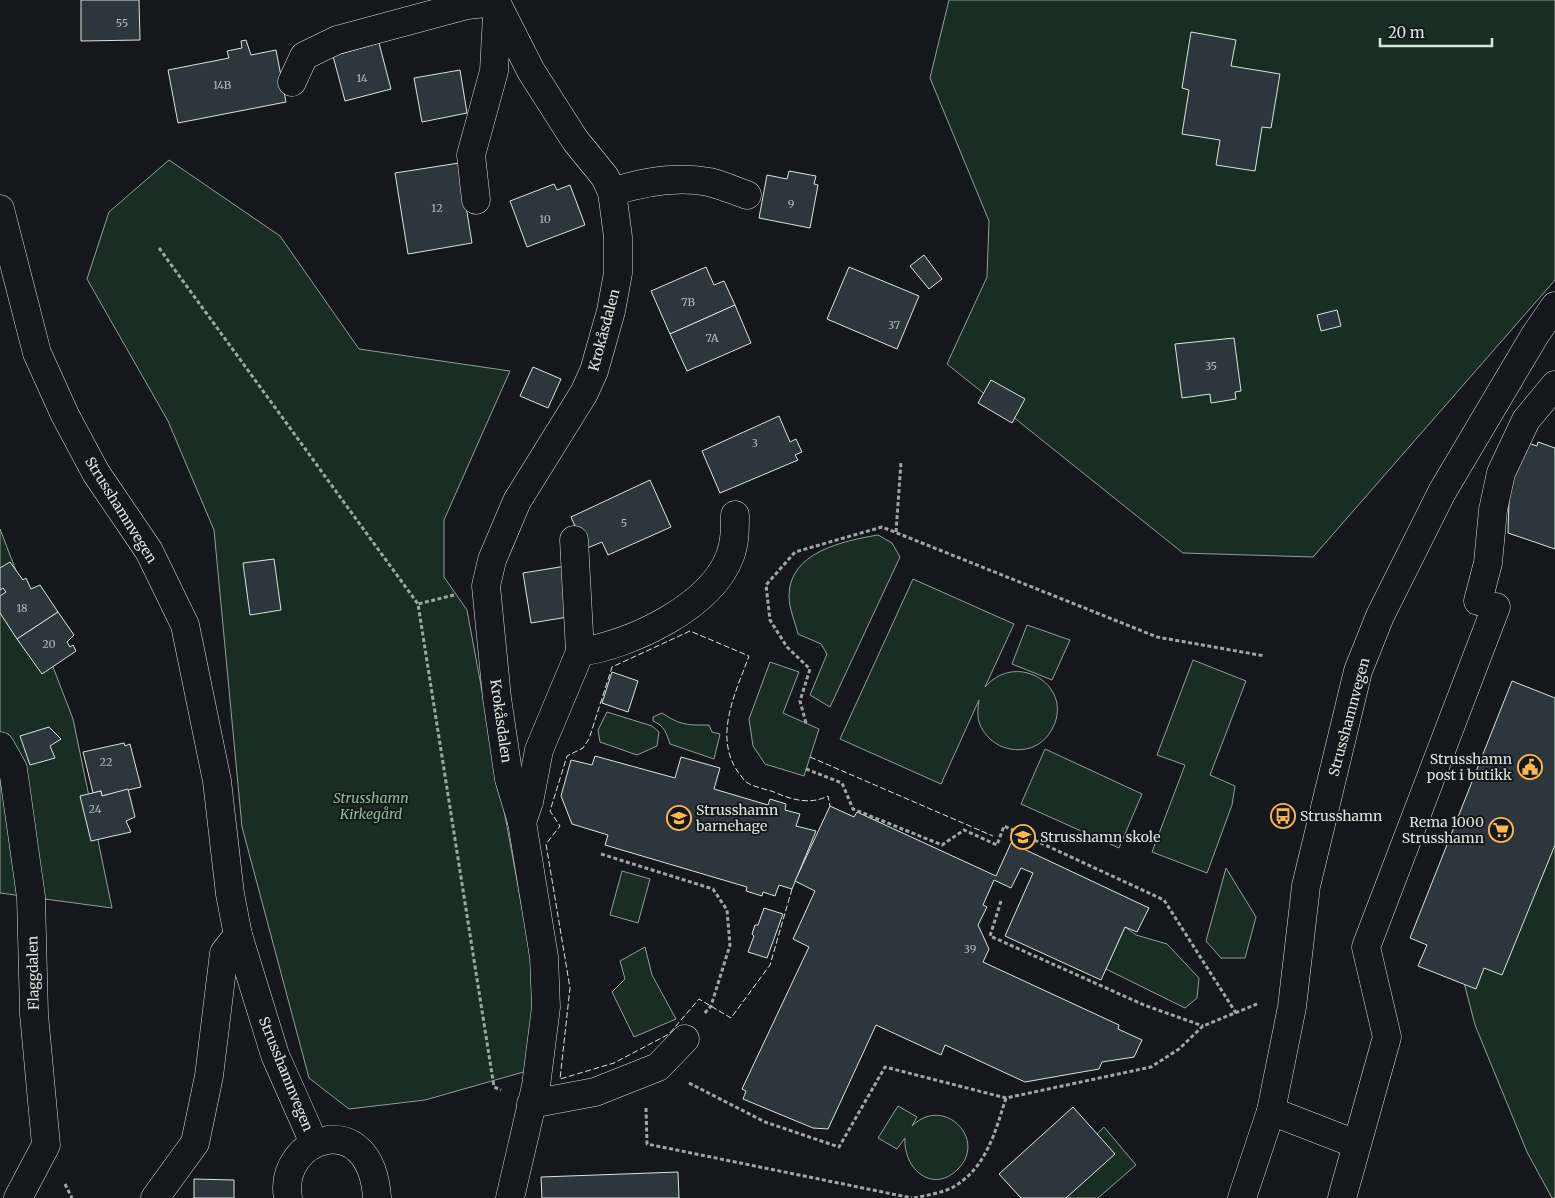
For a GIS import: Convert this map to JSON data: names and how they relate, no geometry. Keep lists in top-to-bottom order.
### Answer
{
  "streets": {
    "street": ["Krokåsdalen", "Strusshamnvegen", "Flaggdalen"]
  },
  "parks": ["Strusshamn Kirkegård"],
  "places": {
    "public building": ["Strusshamn post i butikk"],
    "bus stop": ["Strusshamn"],
    "school or university": ["Strusshamn barnehage", "Strusshamn skole"],
    "supermarket": ["Rema 1000 Strusshamn"]
  },
  "house_numbers": [
    "55",
    "14",
    "14B",
    "9",
    "12",
    "10",
    "7B",
    "37",
    "7A",
    "35",
    "3",
    "5",
    "18",
    "20",
    "22",
    "24",
    "39"
  ],
  "scale_bar": "20 m"
}
